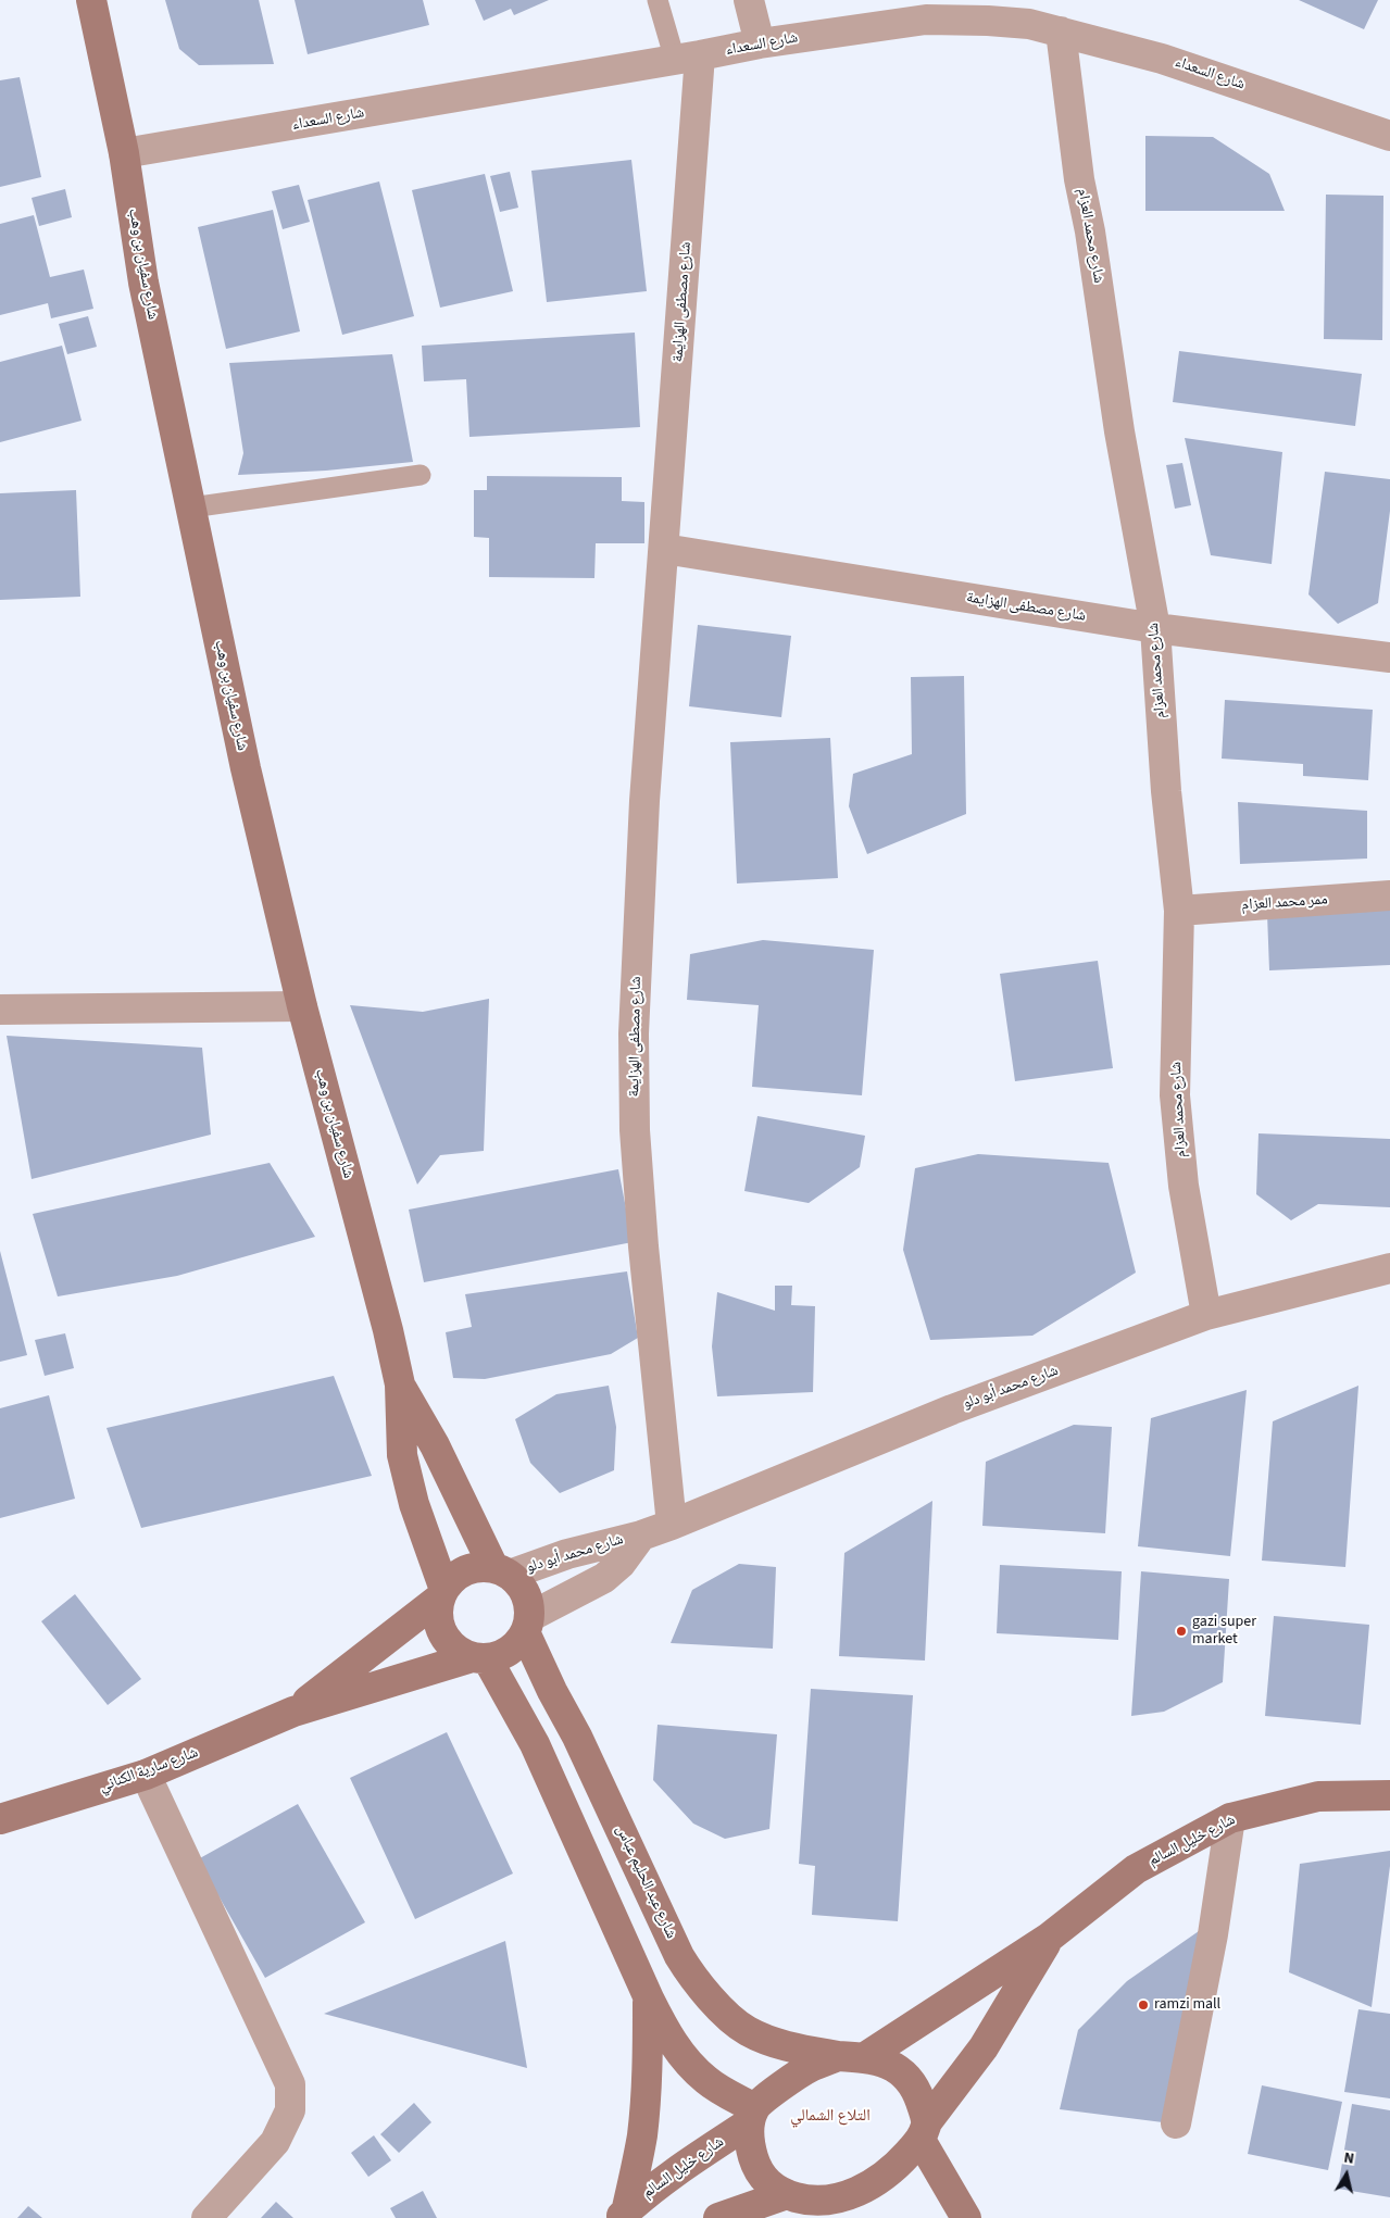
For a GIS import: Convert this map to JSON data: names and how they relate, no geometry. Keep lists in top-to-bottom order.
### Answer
{
  "streets": {
    "street": [
      "شارع السعداء",
      "شارع محمد العزام",
      "شارع سفيان بن وهب",
      "شارع مصطفى الهزايمة",
      "ممر محمد العزام",
      "شارع محمد أبو دلو",
      "شارع سارية الكناني",
      "شارع خليل السالم",
      "شارع عبد الحليم عباس"
    ]
  },
  "crossings": [
    ["شارع السعداء", "شارع محمد العزام"],
    ["شارع السعداء", "شارع سفيان بن وهب"],
    ["شارع السعداء", "شارع مصطفى الهزايمة"],
    ["شارع محمد العزام", "شارع مصطفى الهزايمة"],
    ["شارع محمد العزام", "ممر محمد العزام"],
    ["شارع محمد العزام", "شارع محمد أبو دلو"],
    ["شارع سفيان بن وهب", "شارع محمد أبو دلو"],
    ["شارع سفيان بن وهب", "شارع سارية الكناني"],
    ["شارع سفيان بن وهب", "شارع عبد الحليم عباس"],
    ["شارع مصطفى الهزايمة", "شارع محمد أبو دلو"],
    ["شارع محمد أبو دلو", "شارع سارية الكناني"],
    ["شارع محمد أبو دلو", "شارع عبد الحليم عباس"],
    ["شارع سارية الكناني", "شارع عبد الحليم عباس"],
    ["شارع خليل السالم", "شارع عبد الحليم عباس"]
  ],
  "districts": ["التلاع الشمالي"],
  "places": ["gazi super market", "ramzi mall"],
  "north": "top"
}
